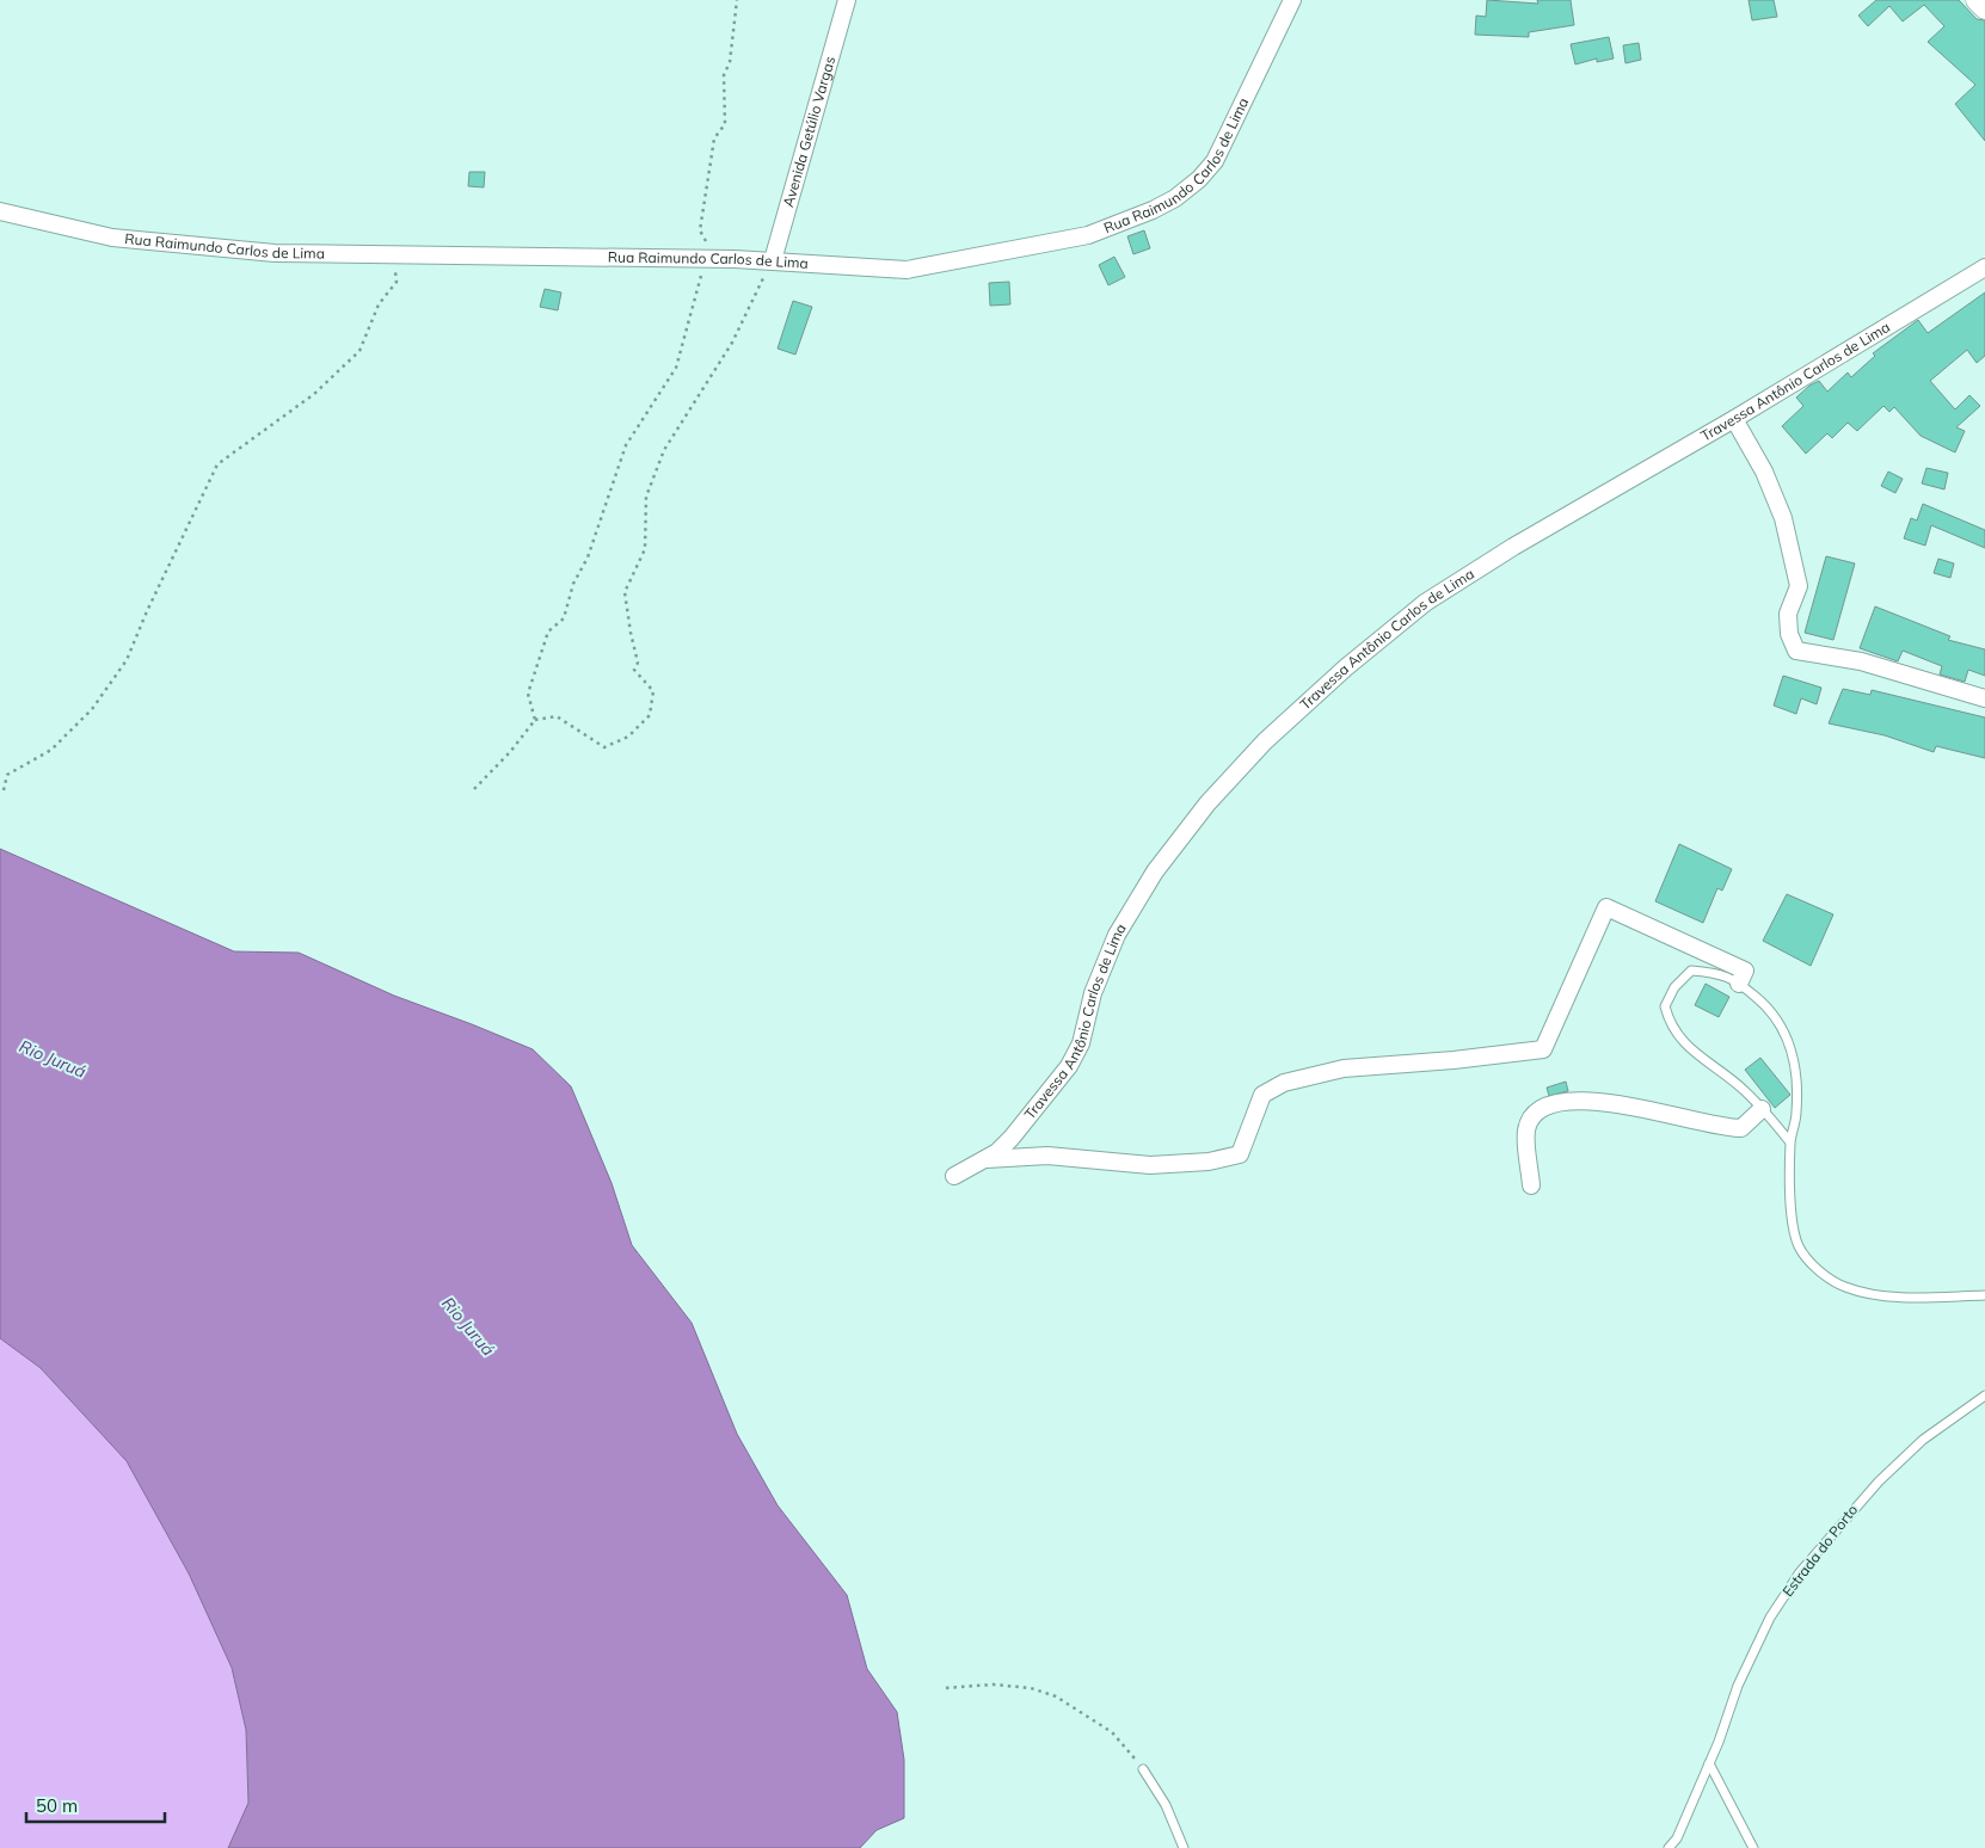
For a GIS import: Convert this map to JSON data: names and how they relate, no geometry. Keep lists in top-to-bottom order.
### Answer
{
  "streets": {
    "street": ["Avenida Getúlio Vargas", "Rua Raimundo Carlos de Lima", "Travessa Antônio Carlos de Lima"],
    "lane": ["Estrada do Porto"]
  },
  "crossings": [
    ["Avenida Getúlio Vargas", "Rua Raimundo Carlos de Lima"]
  ],
  "water": ["Rio Juruá"],
  "scale_bar": "50 m"
}
